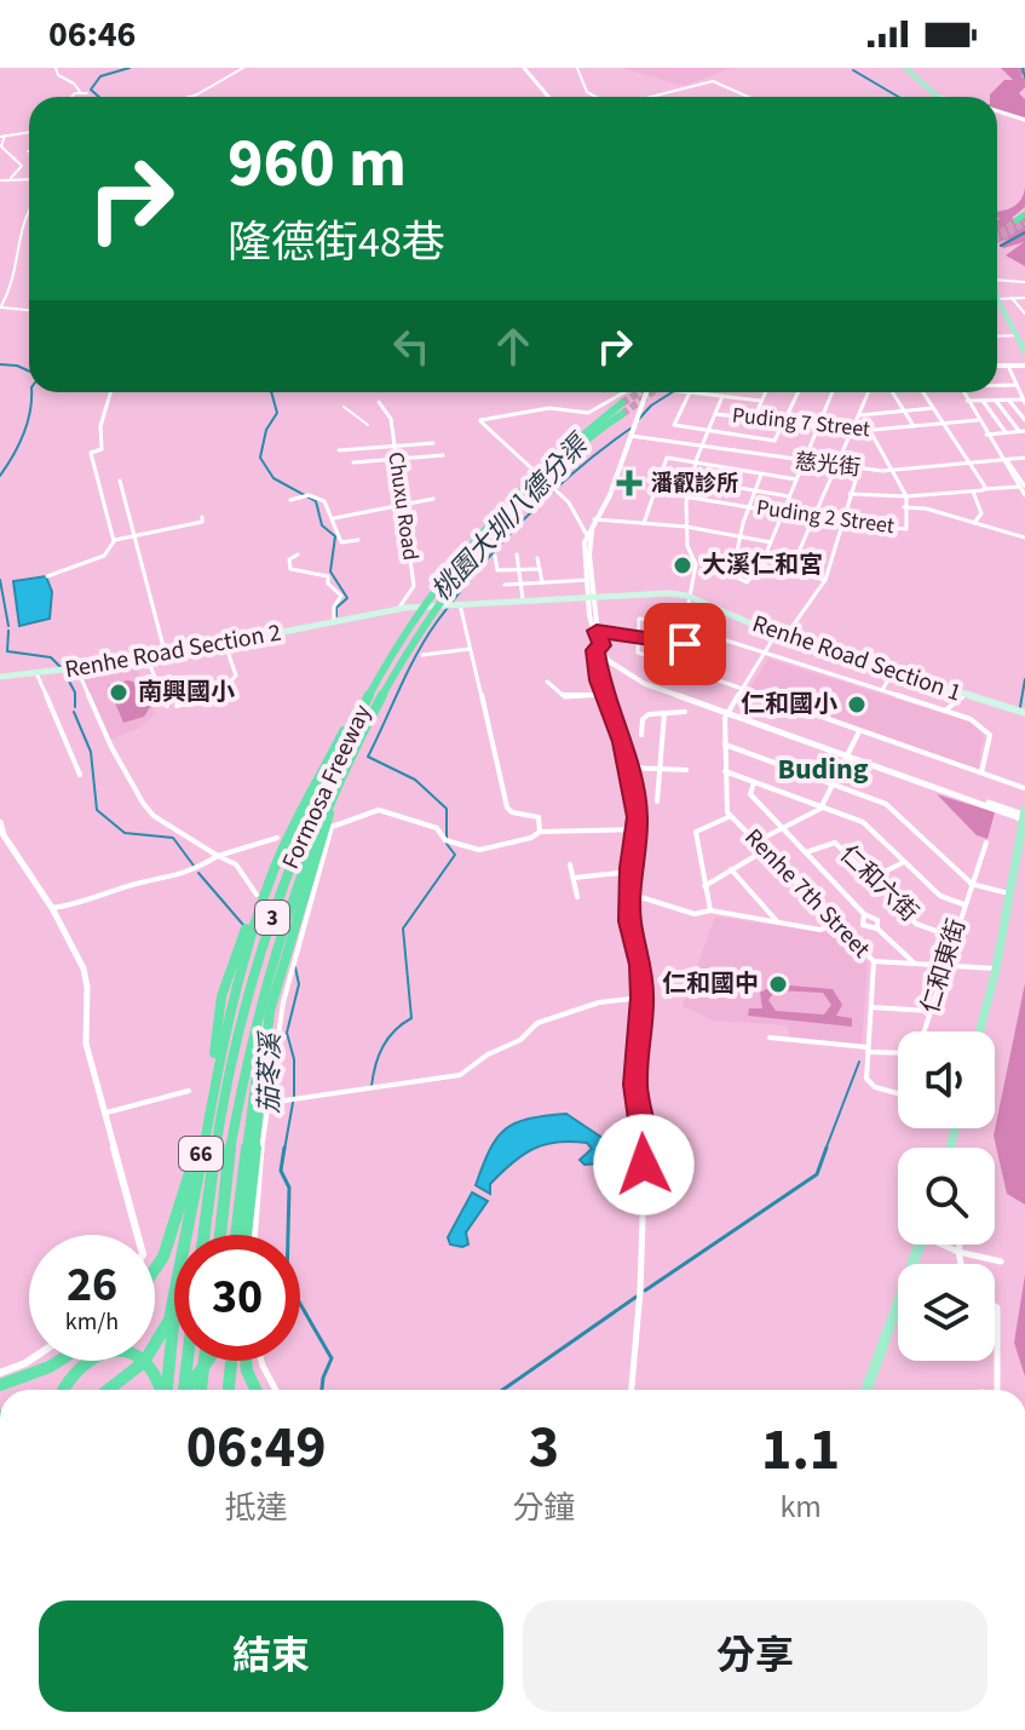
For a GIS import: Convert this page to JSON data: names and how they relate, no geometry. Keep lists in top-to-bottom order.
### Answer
{
  "streets": {
    "highway": ["Formosa Freeway", "3", "66"],
    "main road": ["Renhe Road Section 2", "Renhe Road Section 1"],
    "street": [
      "Puding 7 Street",
      "慈光街",
      "Chuxu Road",
      "Puding 2 Street",
      "仁和六街",
      "Renhe 7th Street",
      "仁和東街"
    ]
  },
  "crossings": [
    ["Chuxu Road", "Renhe Road Section 1"],
    ["Renhe Road Section 2", "Renhe Road Section 1"],
    ["仁和六街", "仁和東街"],
    ["Renhe 7th Street", "仁和東街"]
  ],
  "districts": ["Buding"],
  "water": ["桃園大圳八德分渠", "茄苳溪"],
  "places": {
    "health": ["潘叡診所"],
    "other": [
      "大溪仁和宮",
      "南興國小",
      "仁和國小",
      "仁和國中"
    ]
  },
  "page": {
    "status": "06:46",
    "turn": ["960 m", "隆德街48巷"],
    "speed": "26 km/h",
    "limit": "30",
    "eta": [
      "06:49",
      "抵達",
      "3",
      "分鐘",
      "1.1",
      "km"
    ],
    "buttons": ["結束", "分享"]
  }
}
